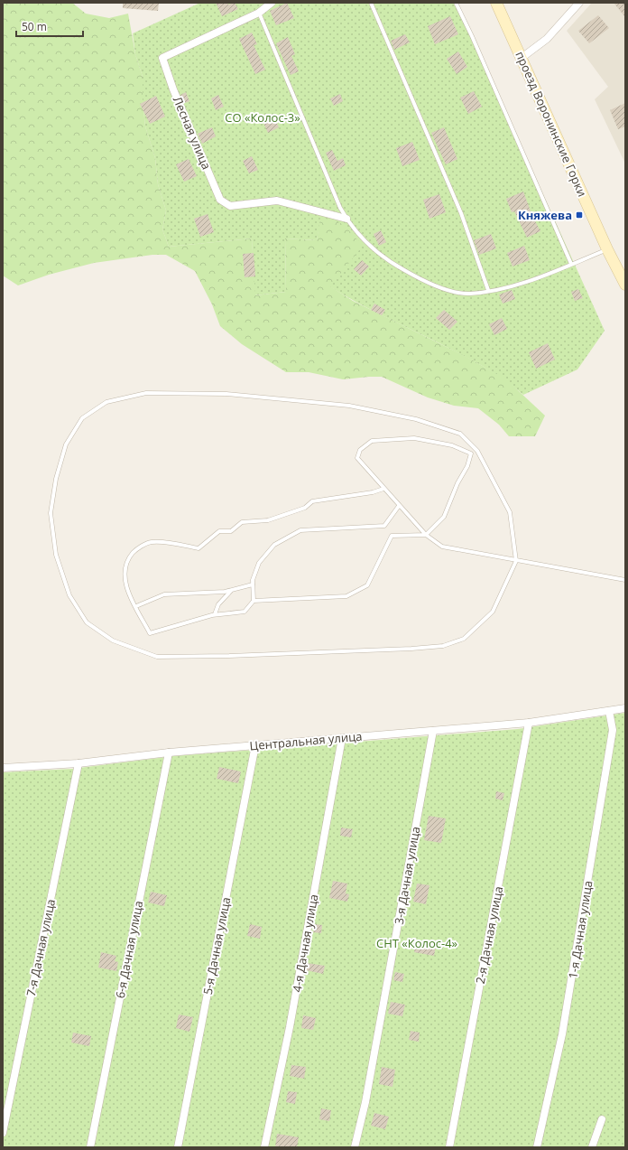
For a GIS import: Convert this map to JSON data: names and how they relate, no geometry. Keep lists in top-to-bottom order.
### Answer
{
  "streets": {
    "street": [
      "проезд Воронинские Горки",
      "Лесная улица",
      "Центральная улица",
      "3-я Дачная улица",
      "1-я Дачная улица",
      "2-я Дачная улица",
      "4-я Дачная улица",
      "5-я Дачная улица",
      "7-я Дачная улица",
      "6-я Дачная улица"
    ]
  },
  "crossings": [
    ["Центральная улица", "3-я Дачная улица"],
    ["Центральная улица", "1-я Дачная улица"],
    ["Центральная улица", "2-я Дачная улица"],
    ["Центральная улица", "4-я Дачная улица"],
    ["Центральная улица", "5-я Дачная улица"],
    ["Центральная улица", "7-я Дачная улица"],
    ["Центральная улица", "6-я Дачная улица"]
  ],
  "parks": ["СО «Колос-3»", "СНТ «Колос-4»"],
  "places": {
    "transit": ["Княжева"]
  },
  "scale_bar": "50 m"
}
